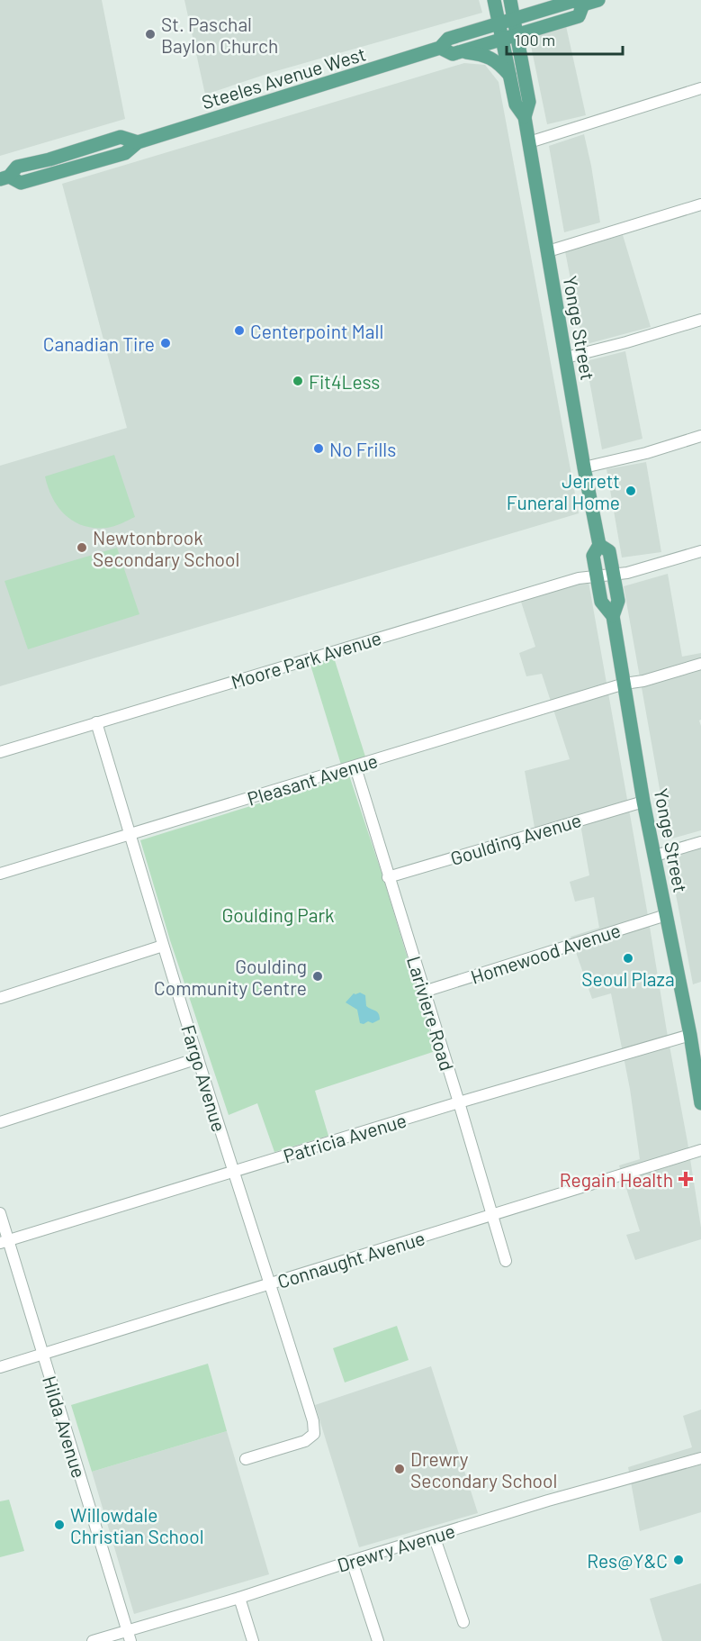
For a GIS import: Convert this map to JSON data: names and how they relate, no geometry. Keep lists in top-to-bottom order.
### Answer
{
  "streets": {
    "main road": ["Steeles Avenue West", "Yonge Street"],
    "street": [
      "Moore Park Avenue",
      "Pleasant Avenue",
      "Goulding Avenue",
      "Homewood Avenue",
      "Lariviere Road",
      "Fargo Avenue",
      "Patricia Avenue",
      "Connaught Avenue",
      "Hilda Avenue",
      "Drewry Avenue"
    ]
  },
  "crossings": [
    ["Steeles Avenue West", "Yonge Street"],
    ["Yonge Street", "Moore Park Avenue"],
    ["Yonge Street", "Pleasant Avenue"],
    ["Yonge Street", "Goulding Avenue"],
    ["Yonge Street", "Homewood Avenue"],
    ["Yonge Street", "Patricia Avenue"],
    ["Moore Park Avenue", "Fargo Avenue"],
    ["Pleasant Avenue", "Lariviere Road"],
    ["Pleasant Avenue", "Fargo Avenue"],
    ["Goulding Avenue", "Lariviere Road"],
    ["Homewood Avenue", "Lariviere Road"],
    ["Lariviere Road", "Patricia Avenue"],
    ["Lariviere Road", "Connaught Avenue"],
    ["Fargo Avenue", "Patricia Avenue"],
    ["Fargo Avenue", "Connaught Avenue"],
    ["Patricia Avenue", "Hilda Avenue"],
    ["Connaught Avenue", "Hilda Avenue"],
    ["Hilda Avenue", "Drewry Avenue"]
  ],
  "parks": ["Goulding Park"],
  "places": {
    "other": [
      "St. Paschal Baylon Church",
      "Centerpoint Mall",
      "Canadian Tire",
      "Fit4Less",
      "No Frills",
      "Jerrett Funeral Home",
      "Newtonbrook Secondary School",
      "Seoul Plaza",
      "Goulding Community Centre",
      "Drewry Secondary School",
      "Willowdale Christian School",
      "Res@Y&C"
    ],
    "health": ["Regain Health"]
  },
  "scale_bar": "100 m"
}
